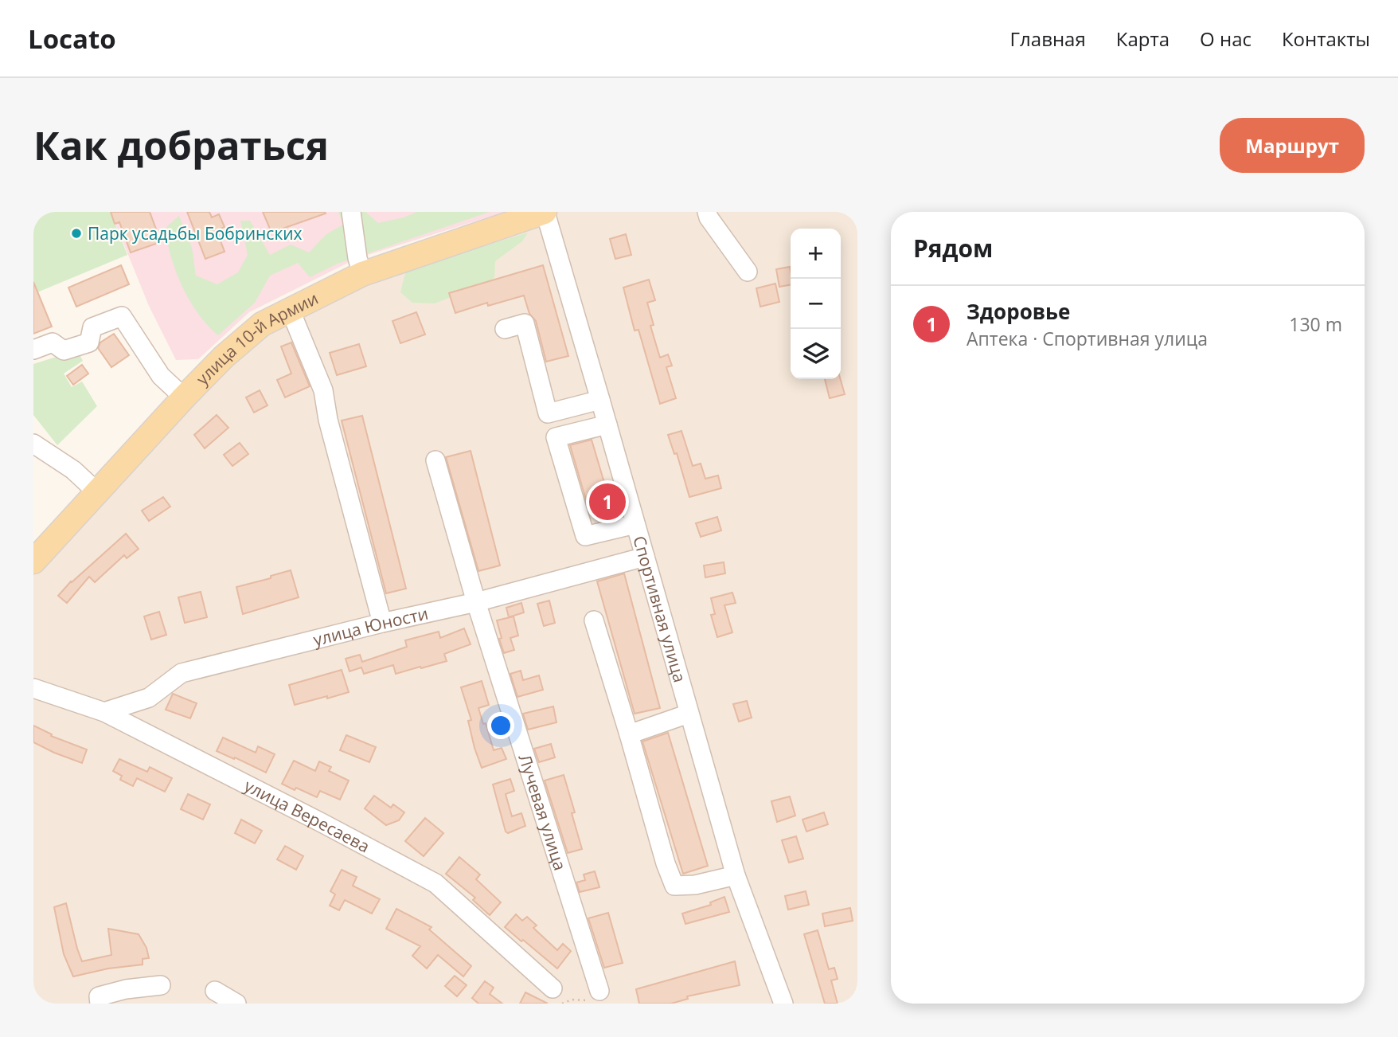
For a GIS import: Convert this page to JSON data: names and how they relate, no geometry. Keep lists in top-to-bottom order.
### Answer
{
  "streets": {
    "main road": ["улица 10-й Армии"],
    "street": [
      "Спортивная улица",
      "улица Юности",
      "Лучевая улица",
      "улица Вересаева"
    ]
  },
  "crossings": [
    ["улица 10-й Армии", "Спортивная улица"],
    ["Спортивная улица", "улица Юности"],
    ["улица Юности", "Лучевая улица"],
    ["улица Юности", "улица Вересаева"]
  ],
  "places": ["Парк усадьбы Бобринских"],
  "page": {
    "header": "Locato",
    "nav": [
      "Главная",
      "Карта",
      "О нас",
      "Контакты"
    ],
    "buttons": "Маршрут",
    "title": "Как добраться",
    "heading": "Рядом",
    "map_buttons": ["+", "−"],
    "list": [
      {
        "mark": "1",
        "name": "Здоровье",
        "note": "Аптека · Спортивная улица",
        "value": "130 m"
      }
    ],
    "pins": "1"
  }
}
